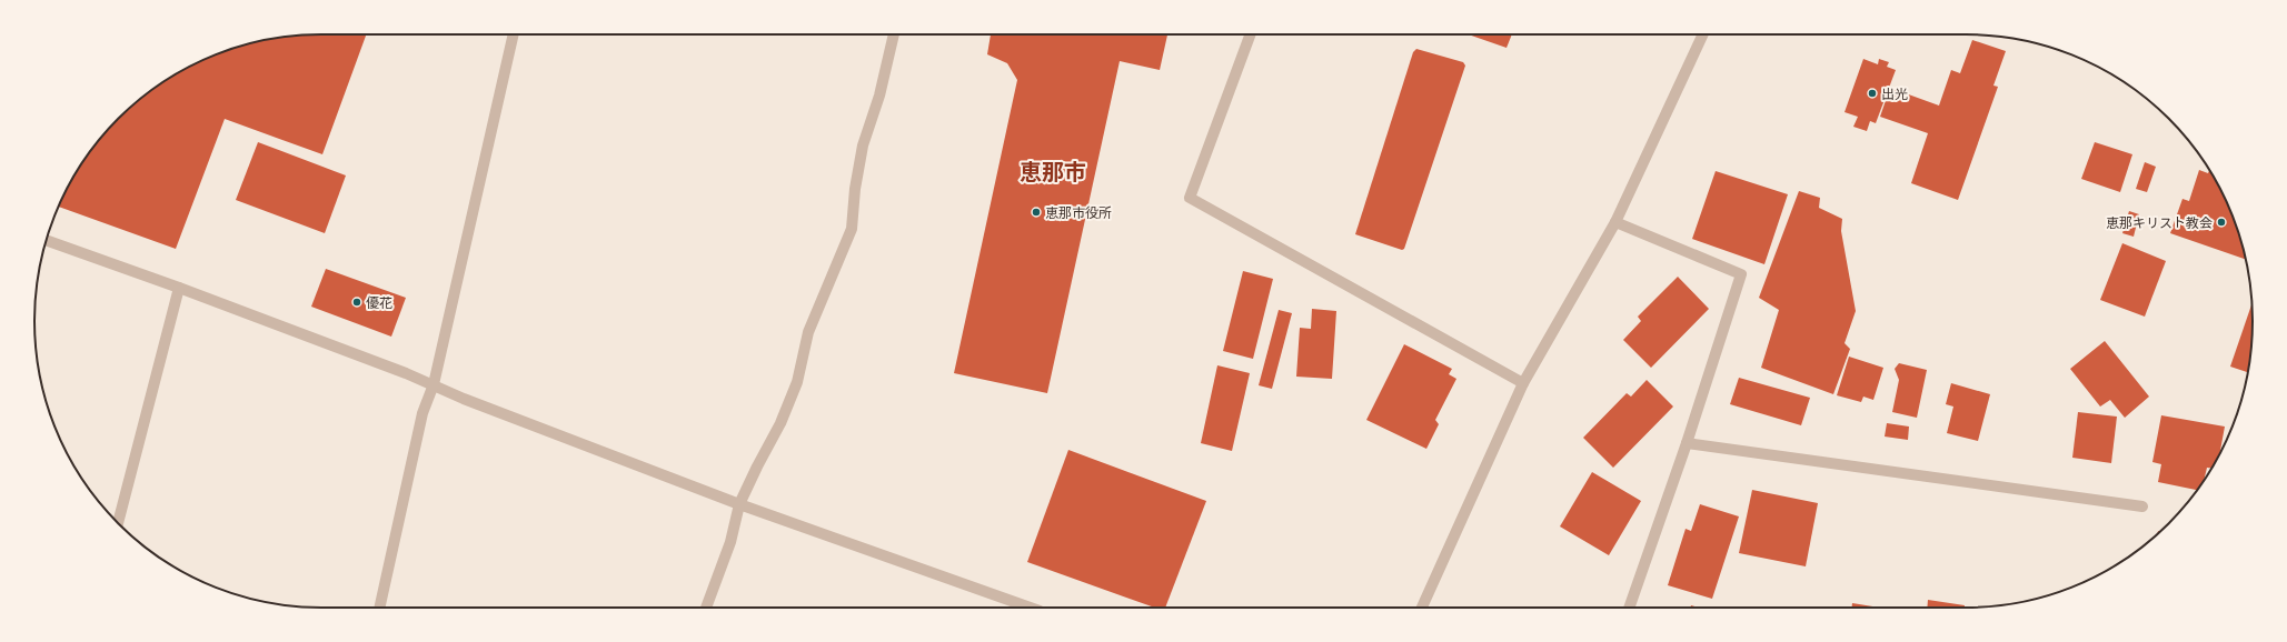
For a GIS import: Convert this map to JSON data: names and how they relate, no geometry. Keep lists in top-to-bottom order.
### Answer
{
  "districts": ["恵那市"],
  "places": [
    "出光",
    "恵那市役所",
    "恵那キリスト教会",
    "優花"
  ]
}
